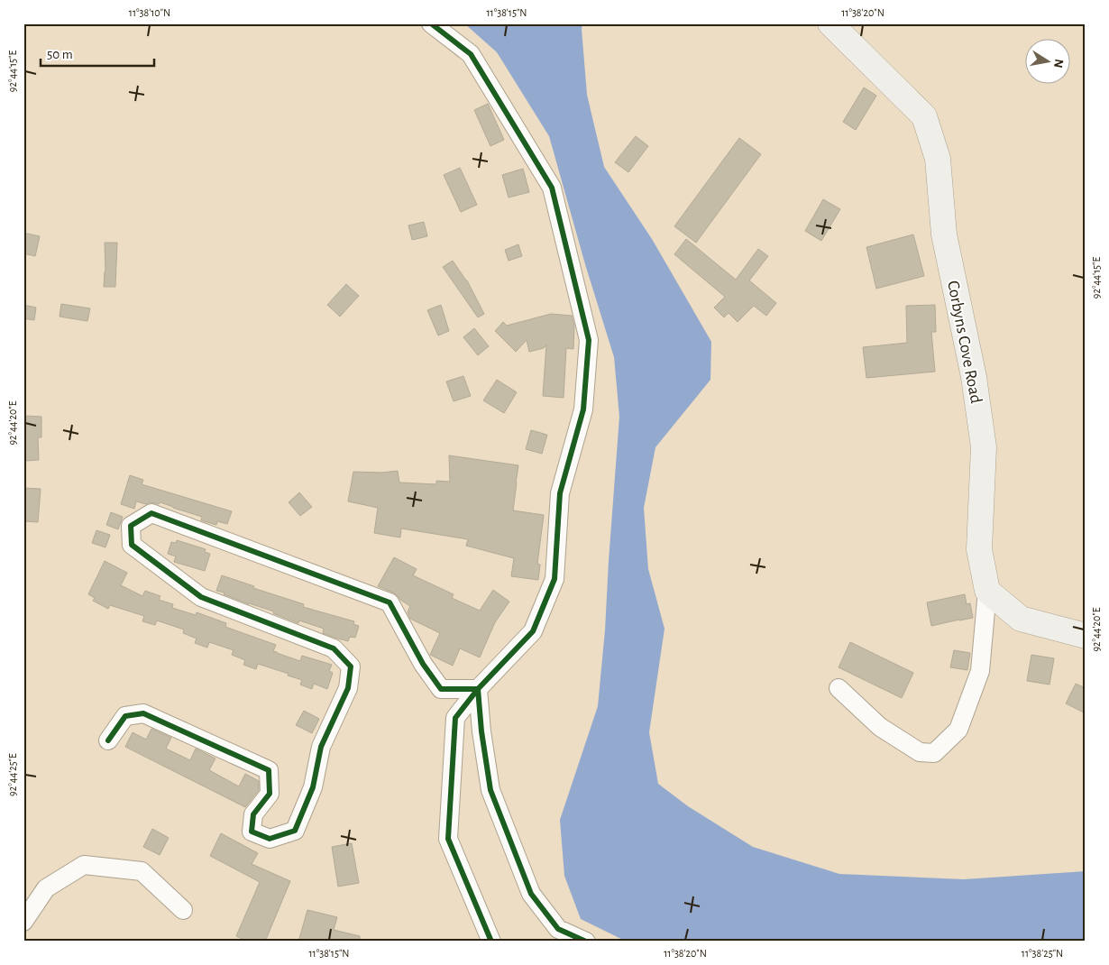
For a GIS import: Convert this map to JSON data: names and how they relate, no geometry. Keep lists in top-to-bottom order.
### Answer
{
  "streets": {
    "main road": ["Corbyns Cove Road"]
  },
  "scale_bar": "50 m",
  "north": "right",
  "coordinates": [
    "11°38'10\"N",
    "11°38'15\"N",
    "11°38'20\"N",
    "92°44'15\"E",
    "92°44'20\"E",
    "92°44'25\"E",
    "11°38'25\"N"
  ]
}
